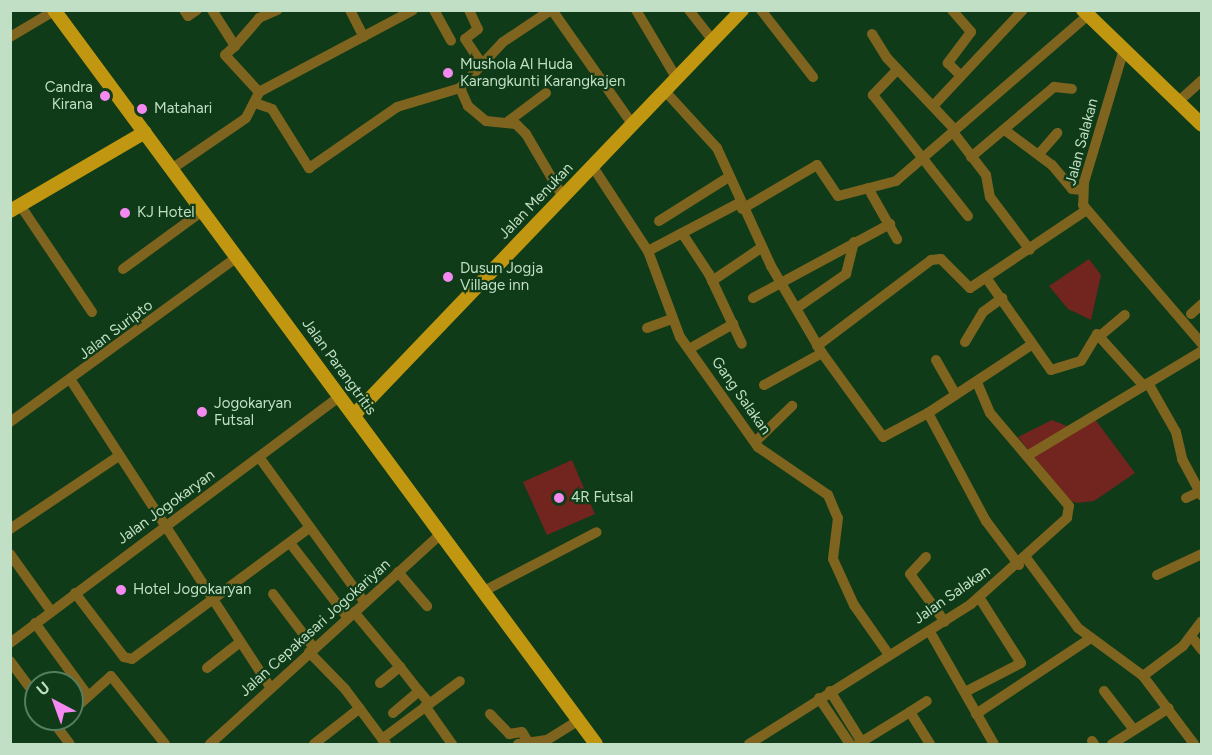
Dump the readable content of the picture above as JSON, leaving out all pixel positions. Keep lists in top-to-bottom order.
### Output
{
  "streets": {
    "main road": ["Jalan Menukan", "Jalan Parangtritis"],
    "street": [
      "Jalan Salakan",
      "Jalan Suripto",
      "Gang Salakan",
      "Jalan Jogokaryan",
      "Jalan Cepakasari Jogokariyan"
    ]
  },
  "crossings": [
    ["Jalan Salakan", "Gang Salakan"],
    ["Jalan Menukan", "Jalan Parangtritis"],
    ["Jalan Menukan", "Gang Salakan"],
    ["Jalan Suripto", "Jalan Parangtritis"],
    ["Jalan Parangtritis", "Jalan Jogokaryan"],
    ["Jalan Parangtritis", "Jalan Cepakasari Jogokariyan"]
  ],
  "places": [
    "Mushola Al Huda Karangkunti Karangkajen",
    "Candra Kirana",
    "Matahari",
    "KJ Hotel",
    "Dusun Jogja Village inn",
    "Jogokaryan Futsal",
    "4R Futsal",
    "Hotel Jogokaryan"
  ],
  "north": "top left"
}
